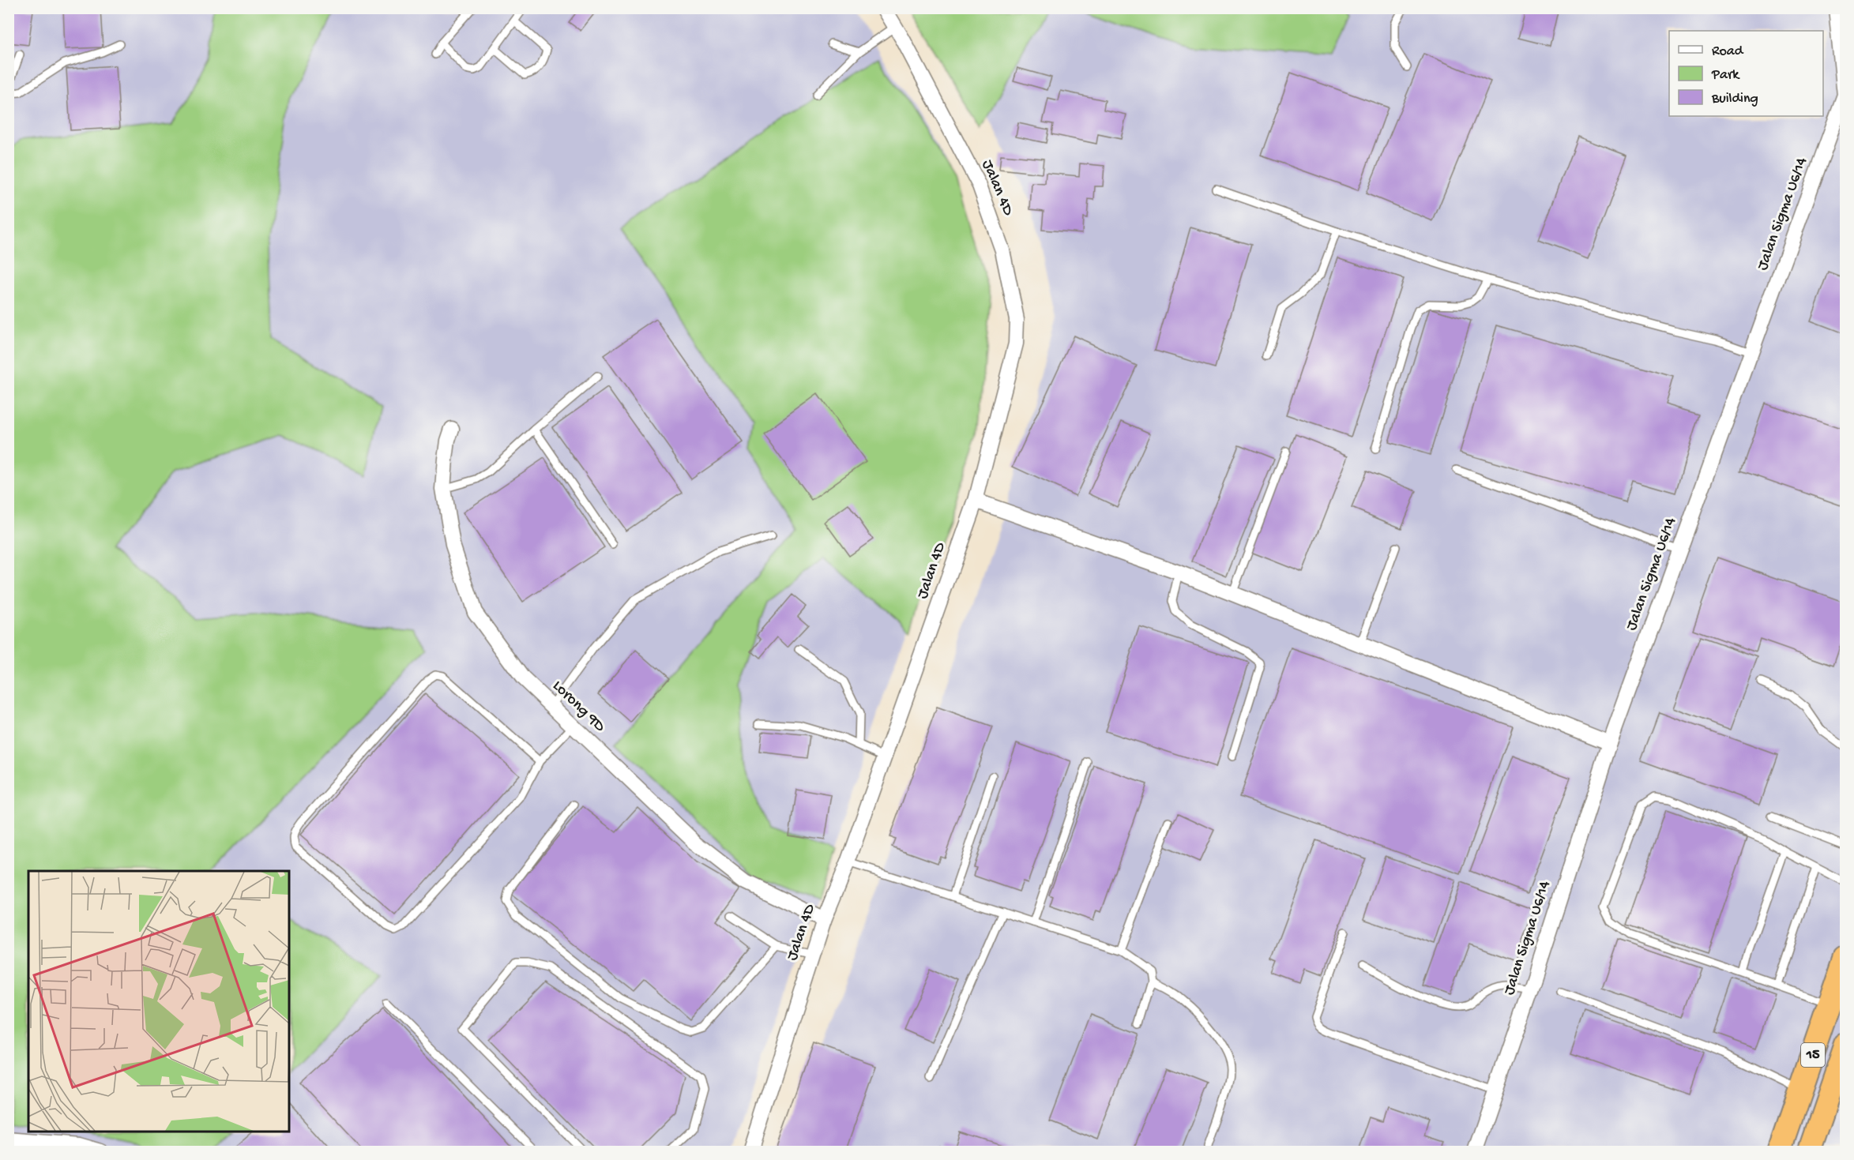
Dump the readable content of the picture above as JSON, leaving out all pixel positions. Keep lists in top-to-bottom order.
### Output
{
  "streets": {
    "highway": ["15"],
    "street": ["Jalan 4D", "Jalan Sigma U6/14", "Lorong 9D"]
  },
  "crossings": [
    ["Jalan 4D", "Lorong 9D"]
  ],
  "legend": ["Road", "Park", "Building"]
}
